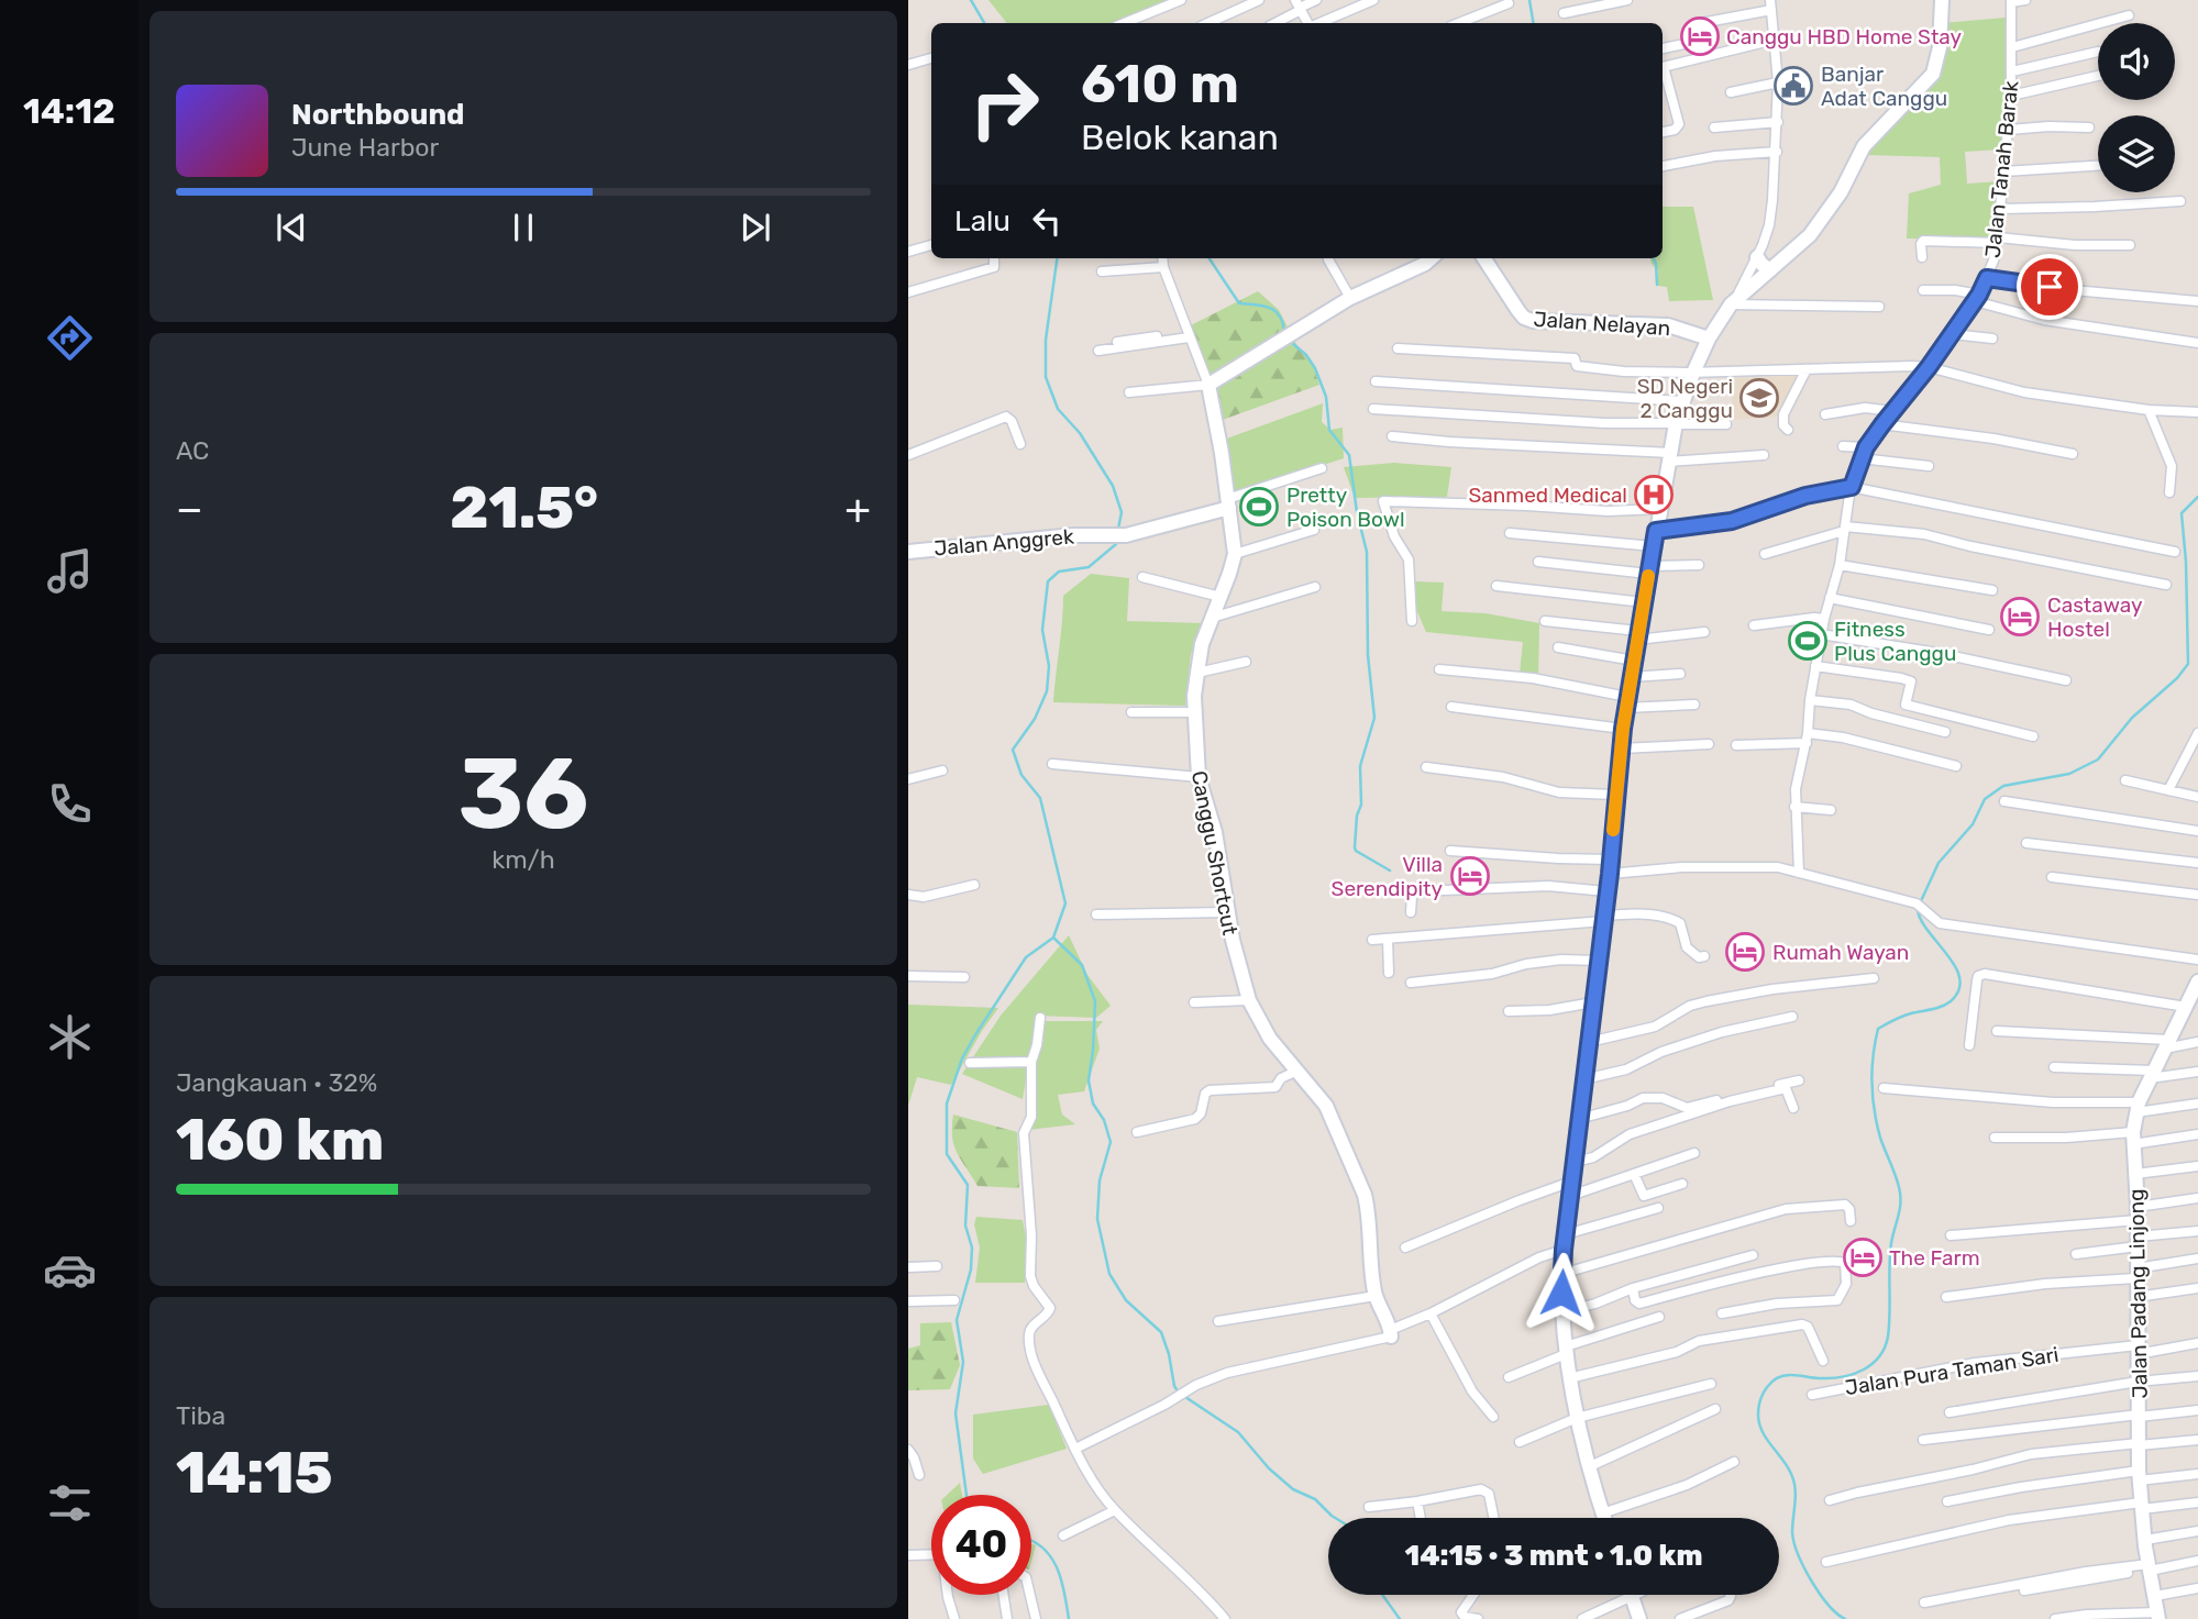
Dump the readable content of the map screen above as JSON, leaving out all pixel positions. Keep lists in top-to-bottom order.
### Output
{
  "streets": {
    "street": [
      "Jalan Tanah Barak",
      "Jalan Nelayan",
      "Jalan Anggrek",
      "Canggu Shortcut",
      "Jalan Padang Linjong",
      "Jalan Pura Taman Sari"
    ]
  },
  "crossings": [
    ["Jalan Anggrek", "Canggu Shortcut"],
    ["Jalan Padang Linjong", "Jalan Pura Taman Sari"]
  ],
  "places": {
    "hotel": [
      "Canggu HBD Home Stay",
      "Castaway Hostel",
      "Villa Serendipity",
      "Rumah Wayan",
      "The Farm"
    ],
    "public building": ["Banjar Adat Canggu"],
    "school or university": ["SD Negeri 2 Canggu"],
    "hospital": ["Sanmed Medical"],
    "sports": ["Pretty Poison Bowl", "Fitness Plus Canggu"]
  },
  "page": {
    "tabs": "14:12",
    "turn": ["610 m", "Belok kanan"],
    "song": ["Northbound", "June Harbor"],
    "then": "Lalu",
    "tile": [
      "AC",
      ["36", "km/h"],
      ["Jangkauan · 32%", "160 km"],
      ["Tiba", "14:15"]
    ],
    "heat": ["−", "21.5°", "+"],
    "limit": "40",
    "trip": "14:15 · 3 mnt · 1.0 km"
  }
}
